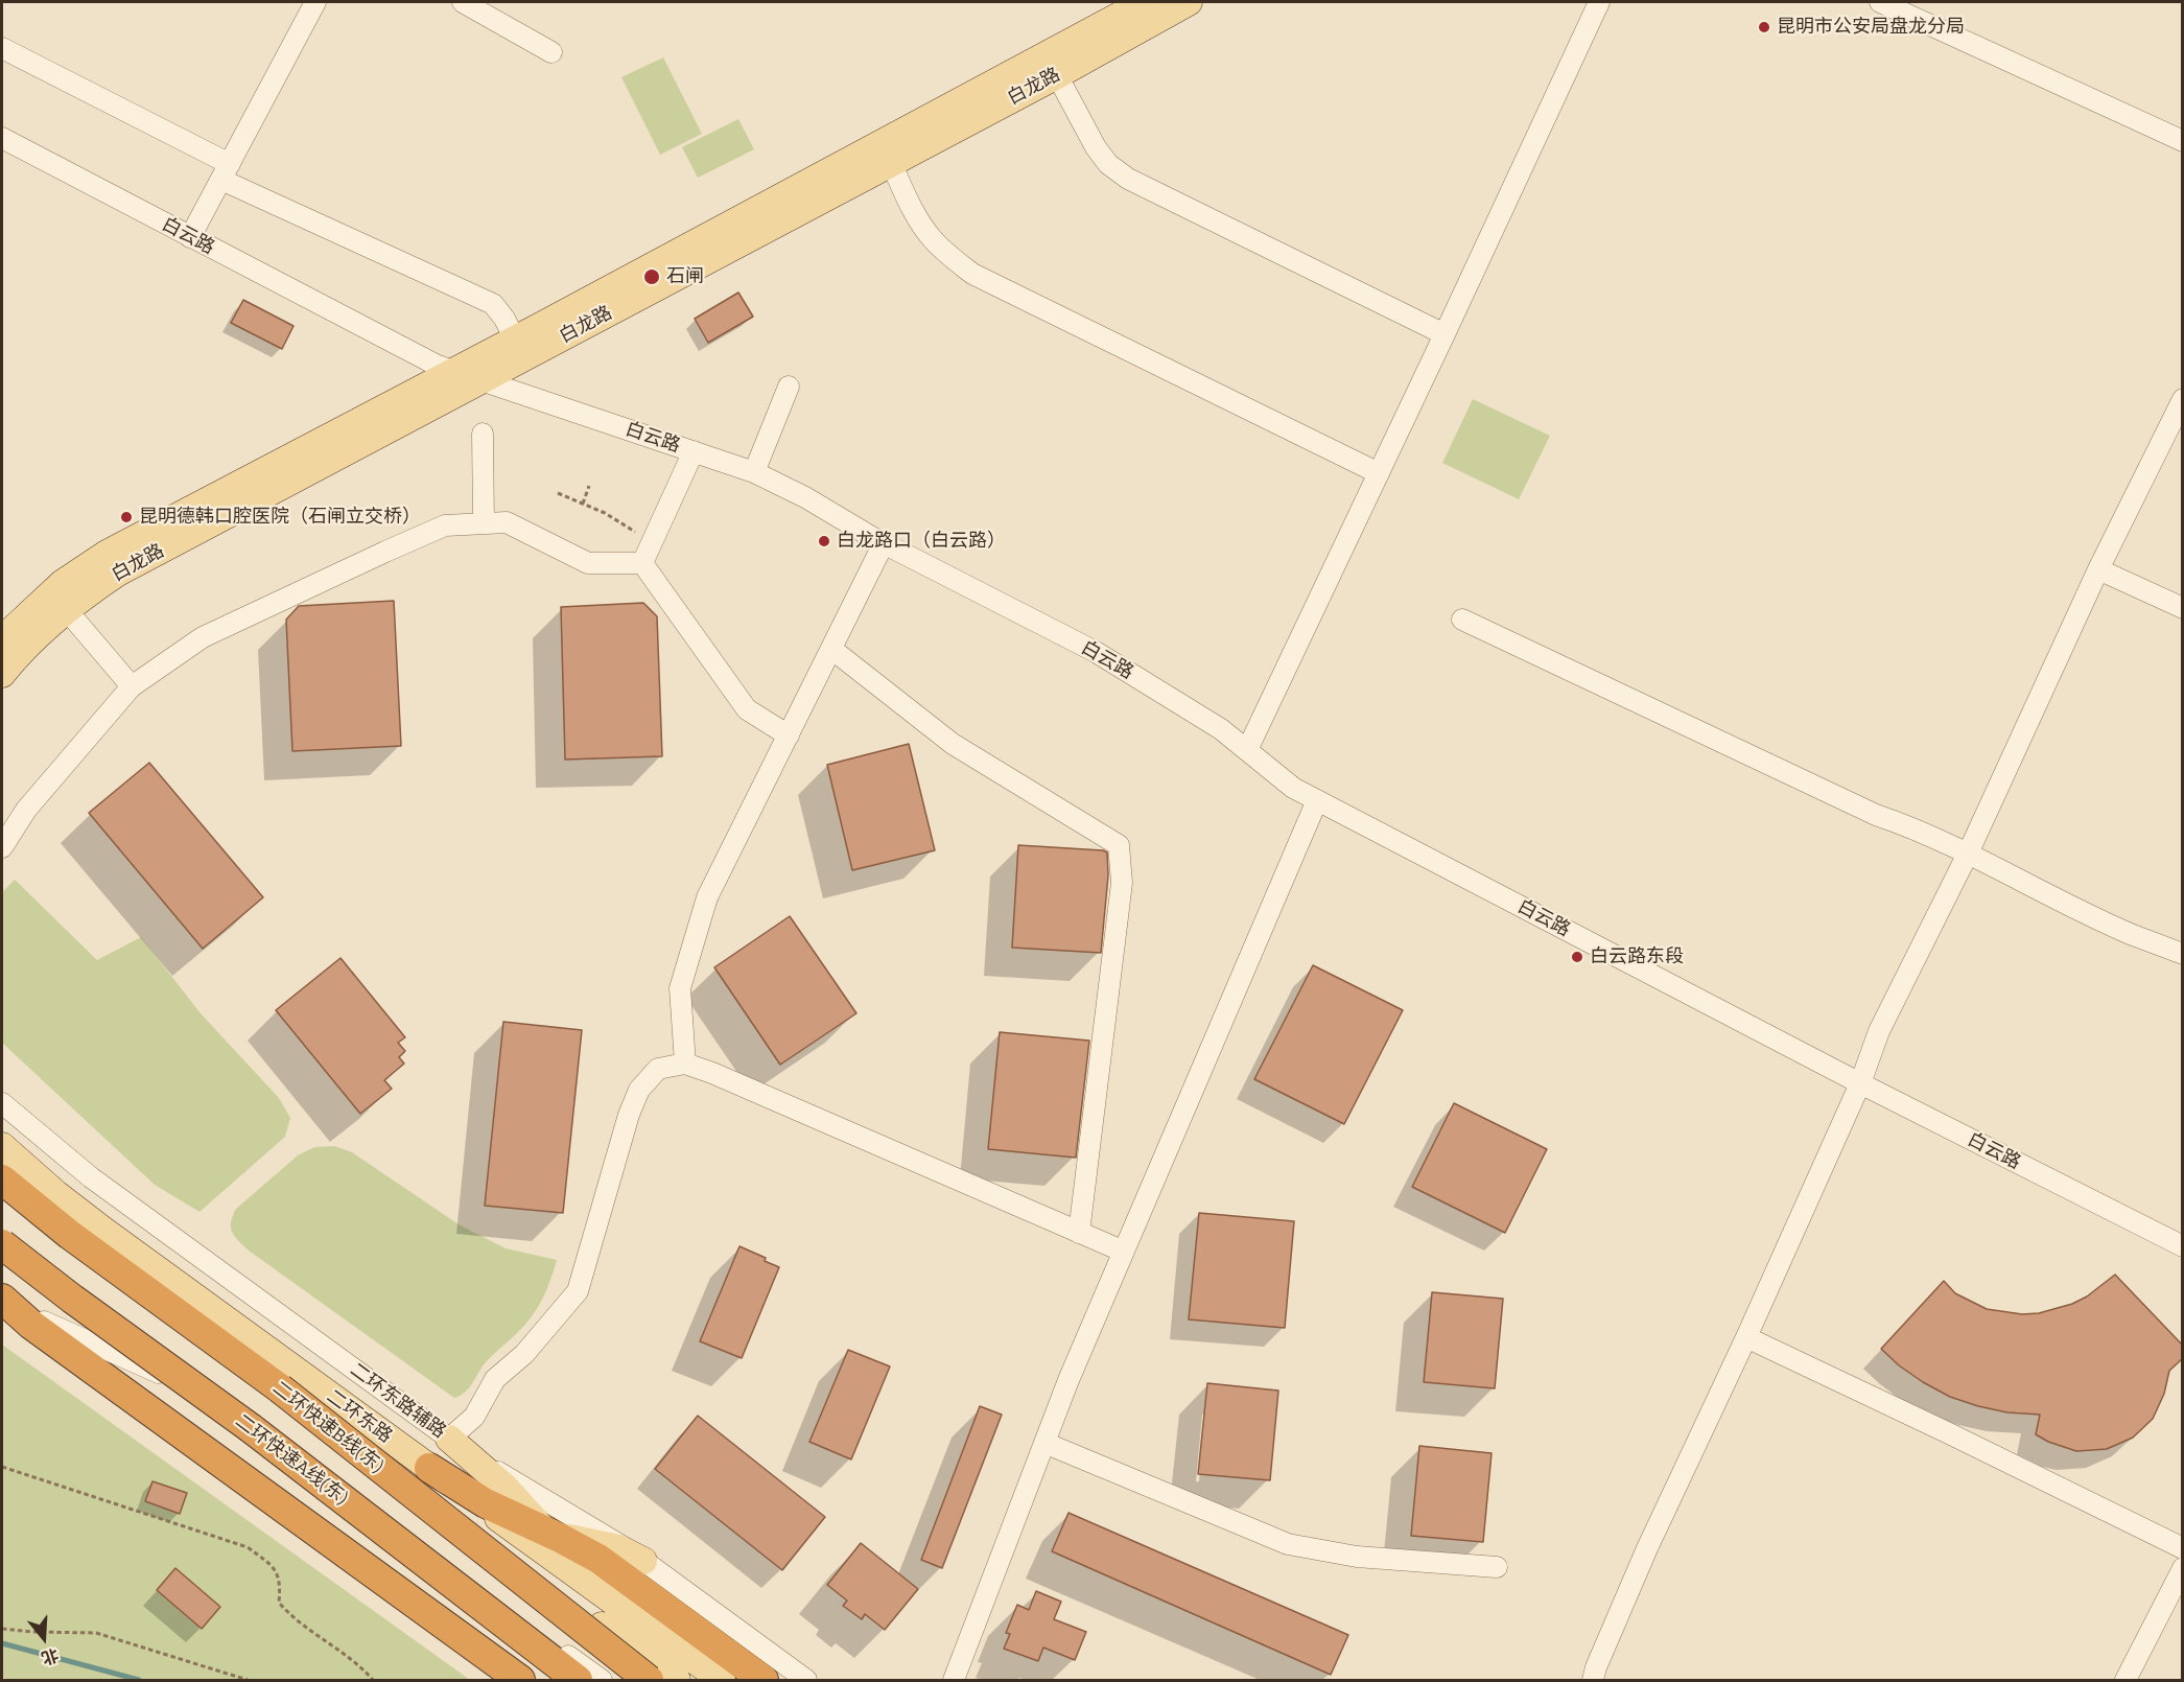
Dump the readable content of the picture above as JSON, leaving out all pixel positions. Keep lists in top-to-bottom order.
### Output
{
  "streets": {
    "highway": ["二环快速B线(东)", "二环快速A线(东)"],
    "main road": ["白龙路", "二环东路"],
    "street": ["白云路", "二环东路辅路"]
  },
  "crossings": [
    ["白龙路", "白云路"],
    ["二环东路", "二环快速B线(东)"]
  ],
  "places": [
    "昆明市公安局盘龙分局",
    "石闸",
    "昆明德韩口腔医院（石闸立交桥）",
    "白龙路口（白云路）",
    "白云路东段"
  ],
  "north": "bottom"
}
